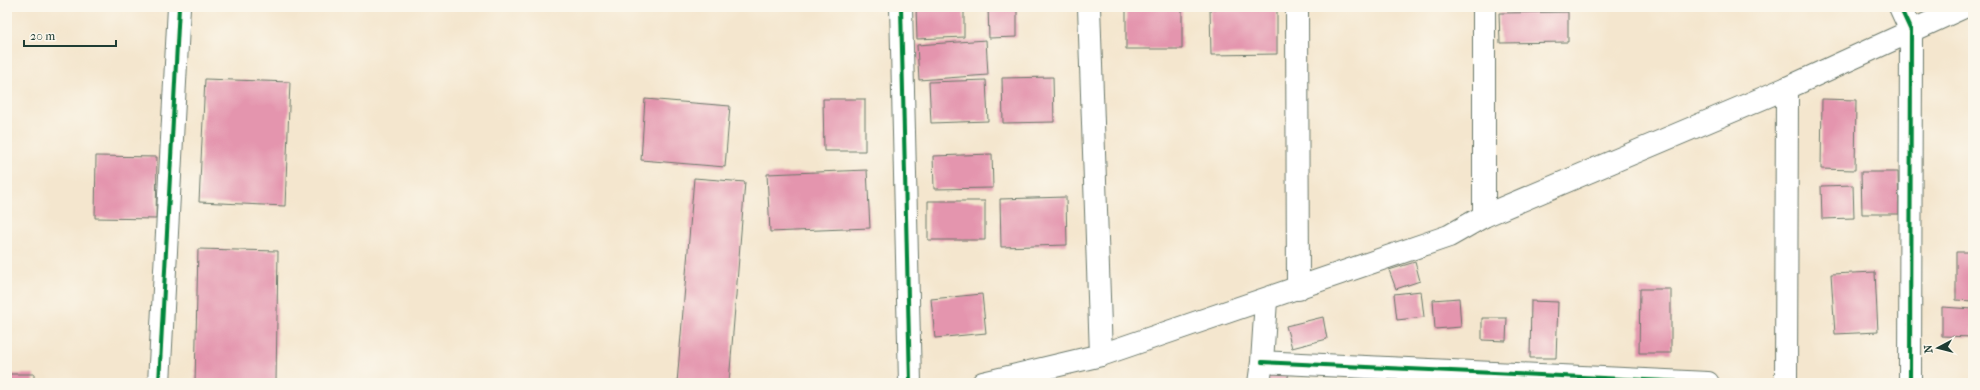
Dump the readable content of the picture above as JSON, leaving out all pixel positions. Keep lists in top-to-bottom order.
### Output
{
  "scale_bar": "20 m",
  "north": "left"
}
